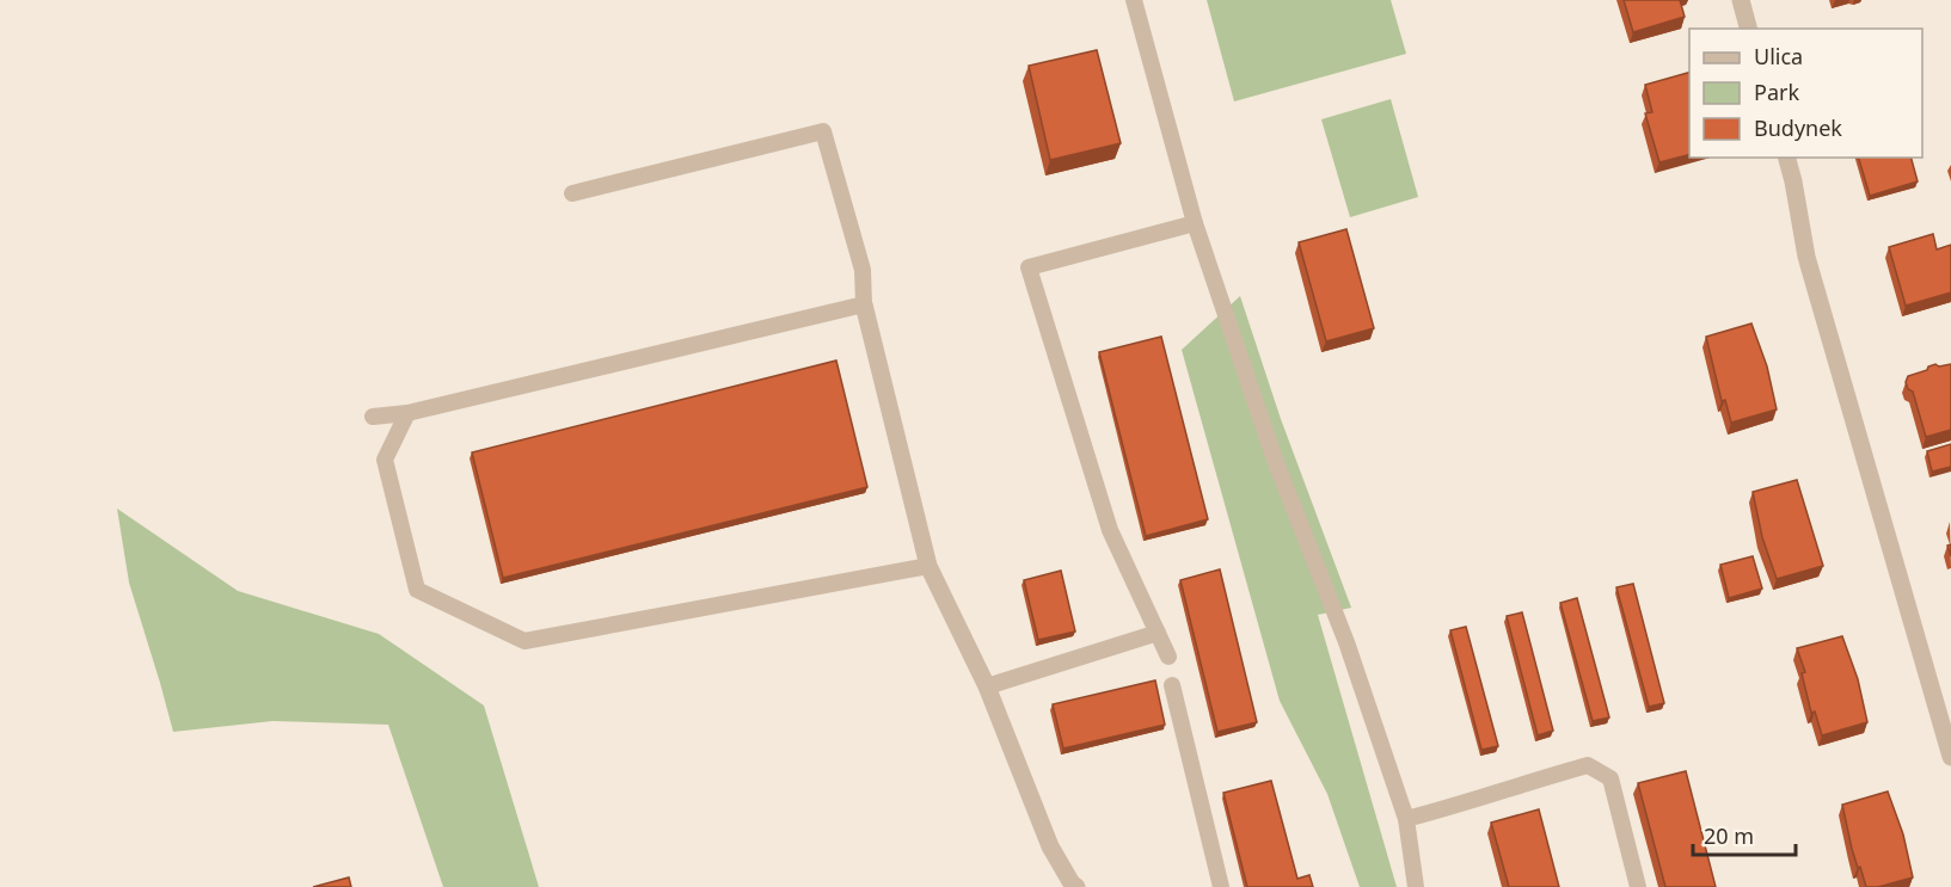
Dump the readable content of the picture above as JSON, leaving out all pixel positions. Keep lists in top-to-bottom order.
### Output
{
  "legend": ["Ulica", "Park", "Budynek"],
  "scale_bar": "20 m"
}
